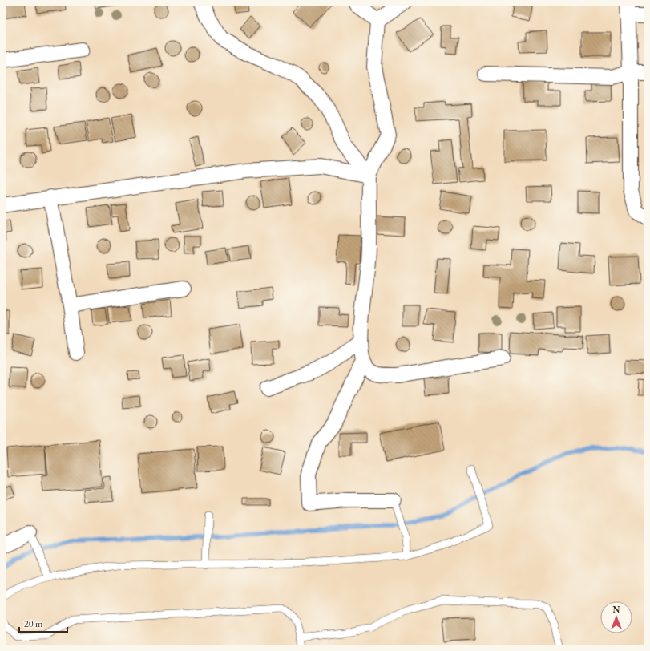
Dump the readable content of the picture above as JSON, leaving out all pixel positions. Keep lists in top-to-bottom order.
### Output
{
  "scale_bar": "20 m",
  "north": "top"
}
